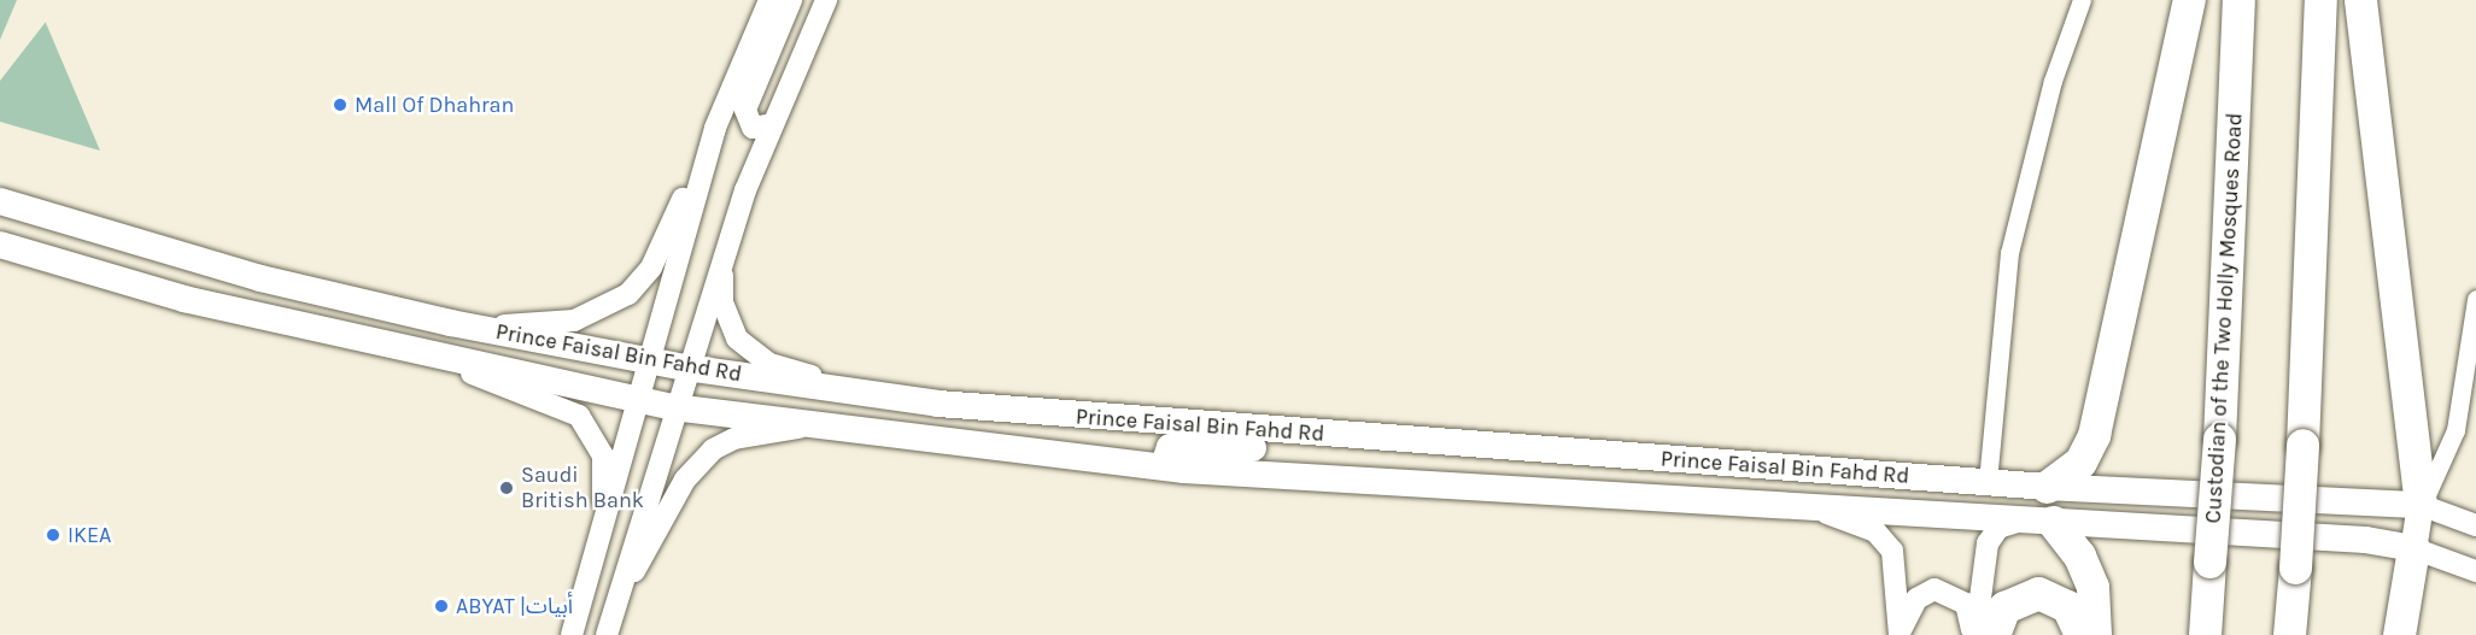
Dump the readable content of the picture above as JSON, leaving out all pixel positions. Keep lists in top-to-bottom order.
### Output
{
  "streets": {
    "highway": ["Custodian of the Two Holly Mosques Road"],
    "main road": ["Prince Faisal Bin Fahd Rd"]
  },
  "places": [
    "Mall Of Dhahran",
    "Saudi British Bank",
    "IKEA",
    "ABYAT |أبيات"
  ]
}
